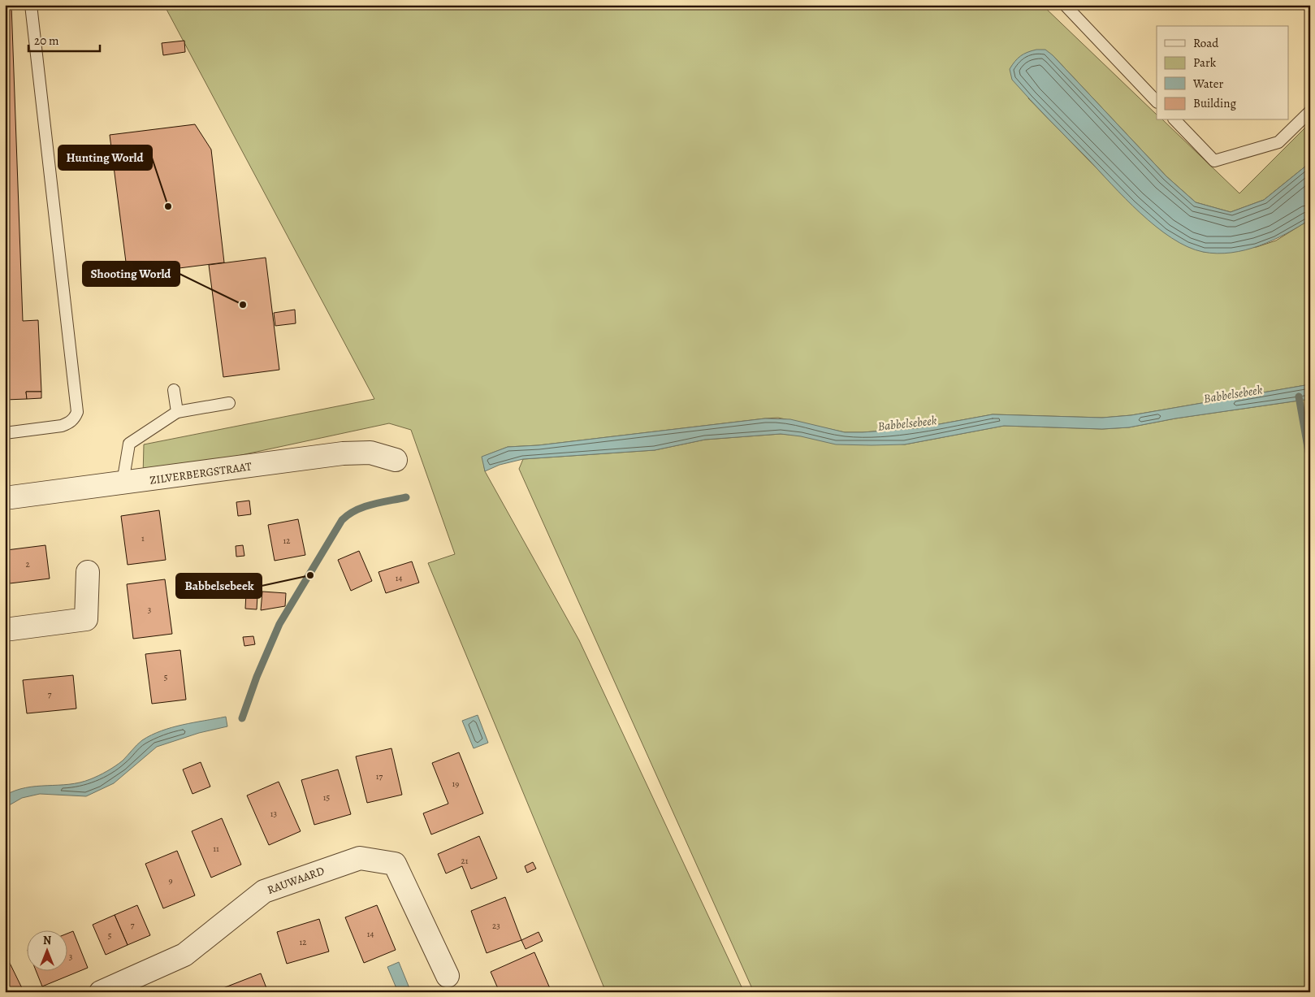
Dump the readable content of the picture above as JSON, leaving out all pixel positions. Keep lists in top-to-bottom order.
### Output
{
  "streets": {
    "street": ["ZILVERBERGSTRAAT", "RAUWAARD"]
  },
  "water": ["Babbelsebeek"],
  "places": ["Hunting World", "Shooting World", "Babbelsebeek"],
  "house_numbers": [
    "1",
    "12",
    "2",
    "14",
    "3",
    "5",
    "7",
    "17",
    "19",
    "15",
    "13",
    "11",
    "21",
    "9",
    "7",
    "23",
    "14",
    "5",
    "12",
    "3"
  ],
  "legend": [
    "Road",
    "Park",
    "Water",
    "Building"
  ],
  "scale_bar": "20 m",
  "north": "top"
}
